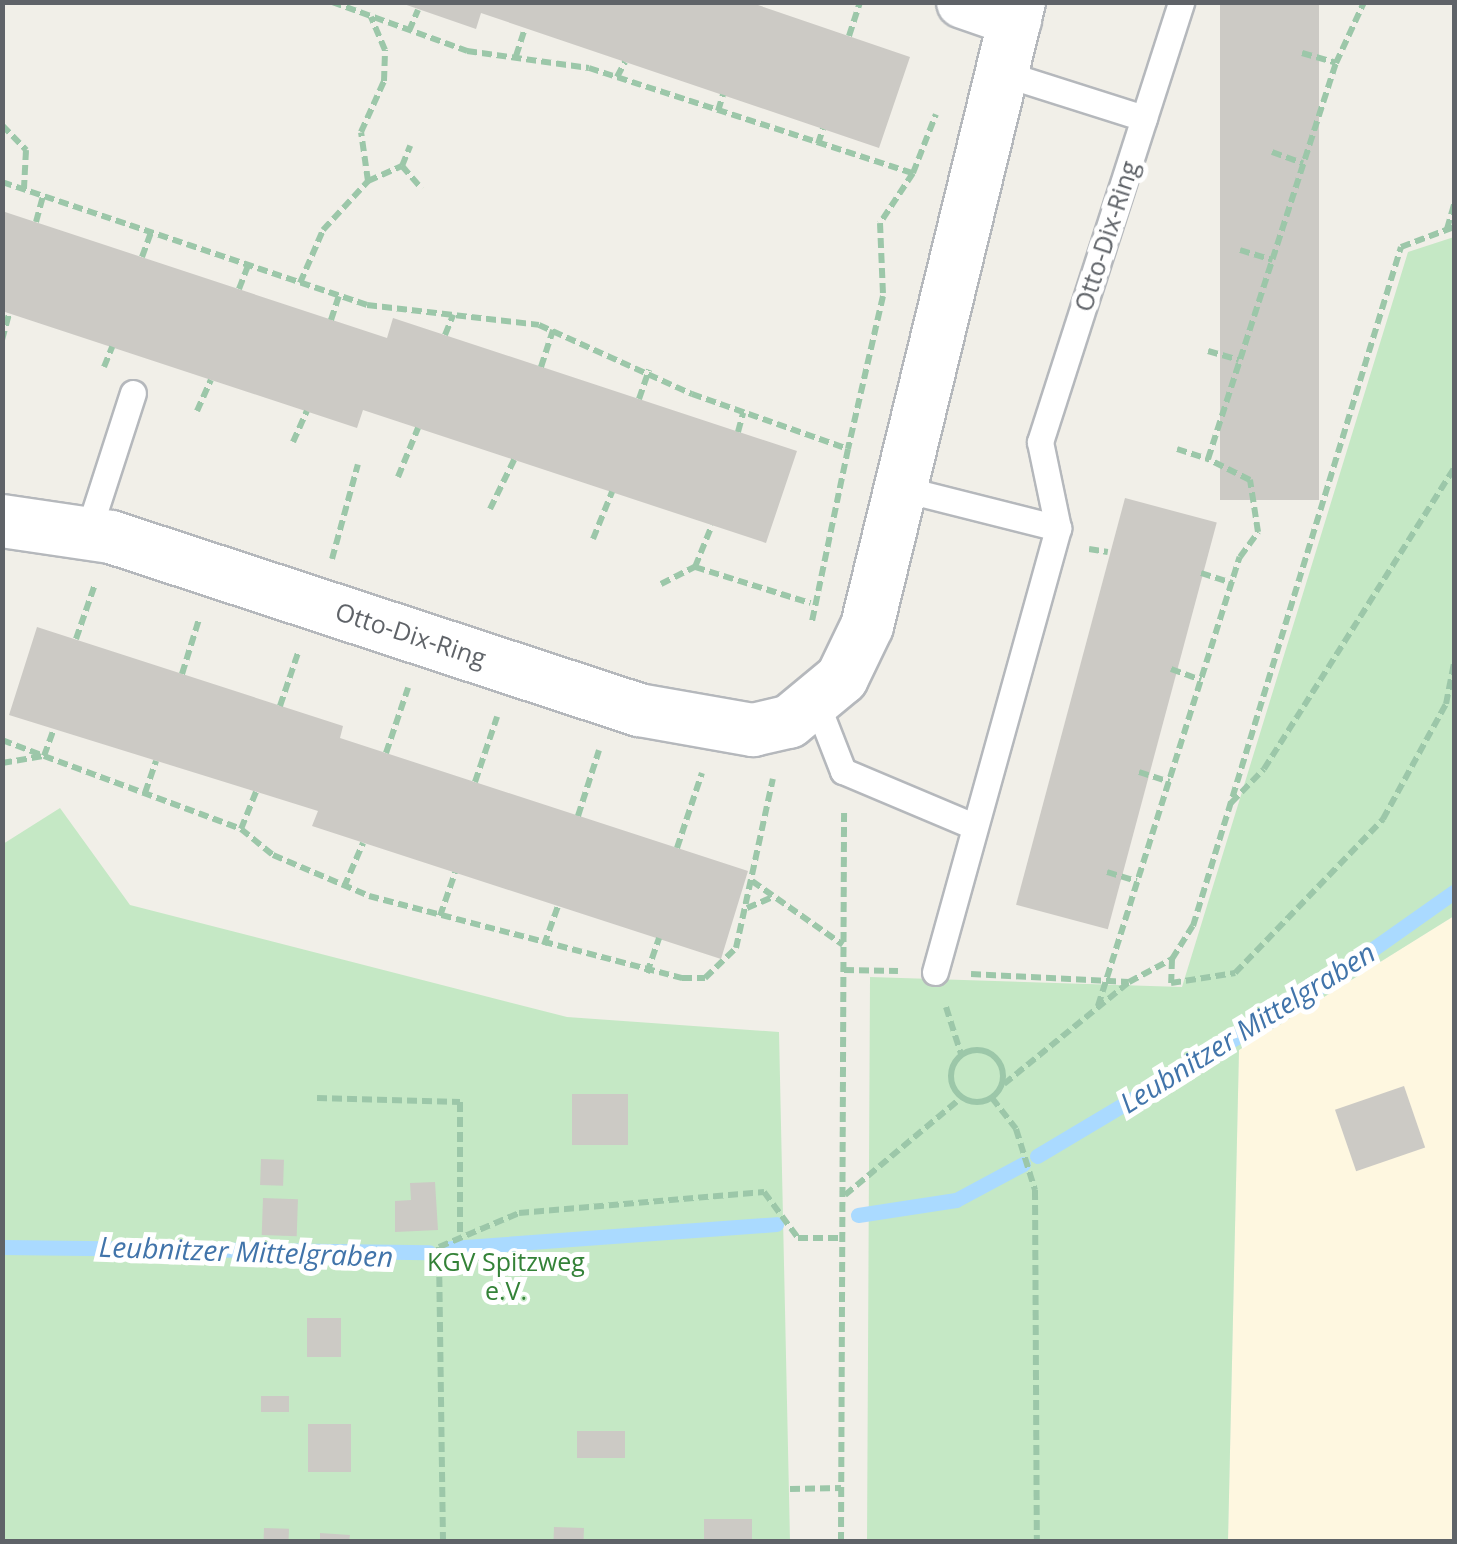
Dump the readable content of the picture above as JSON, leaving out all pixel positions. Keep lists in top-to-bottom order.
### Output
{
  "streets": {
    "street": ["Otto-Dix-Ring"]
  },
  "water": ["Leubnitzer Mittelgraben"],
  "parks": ["KGV Spitzweg e.V."]
}
